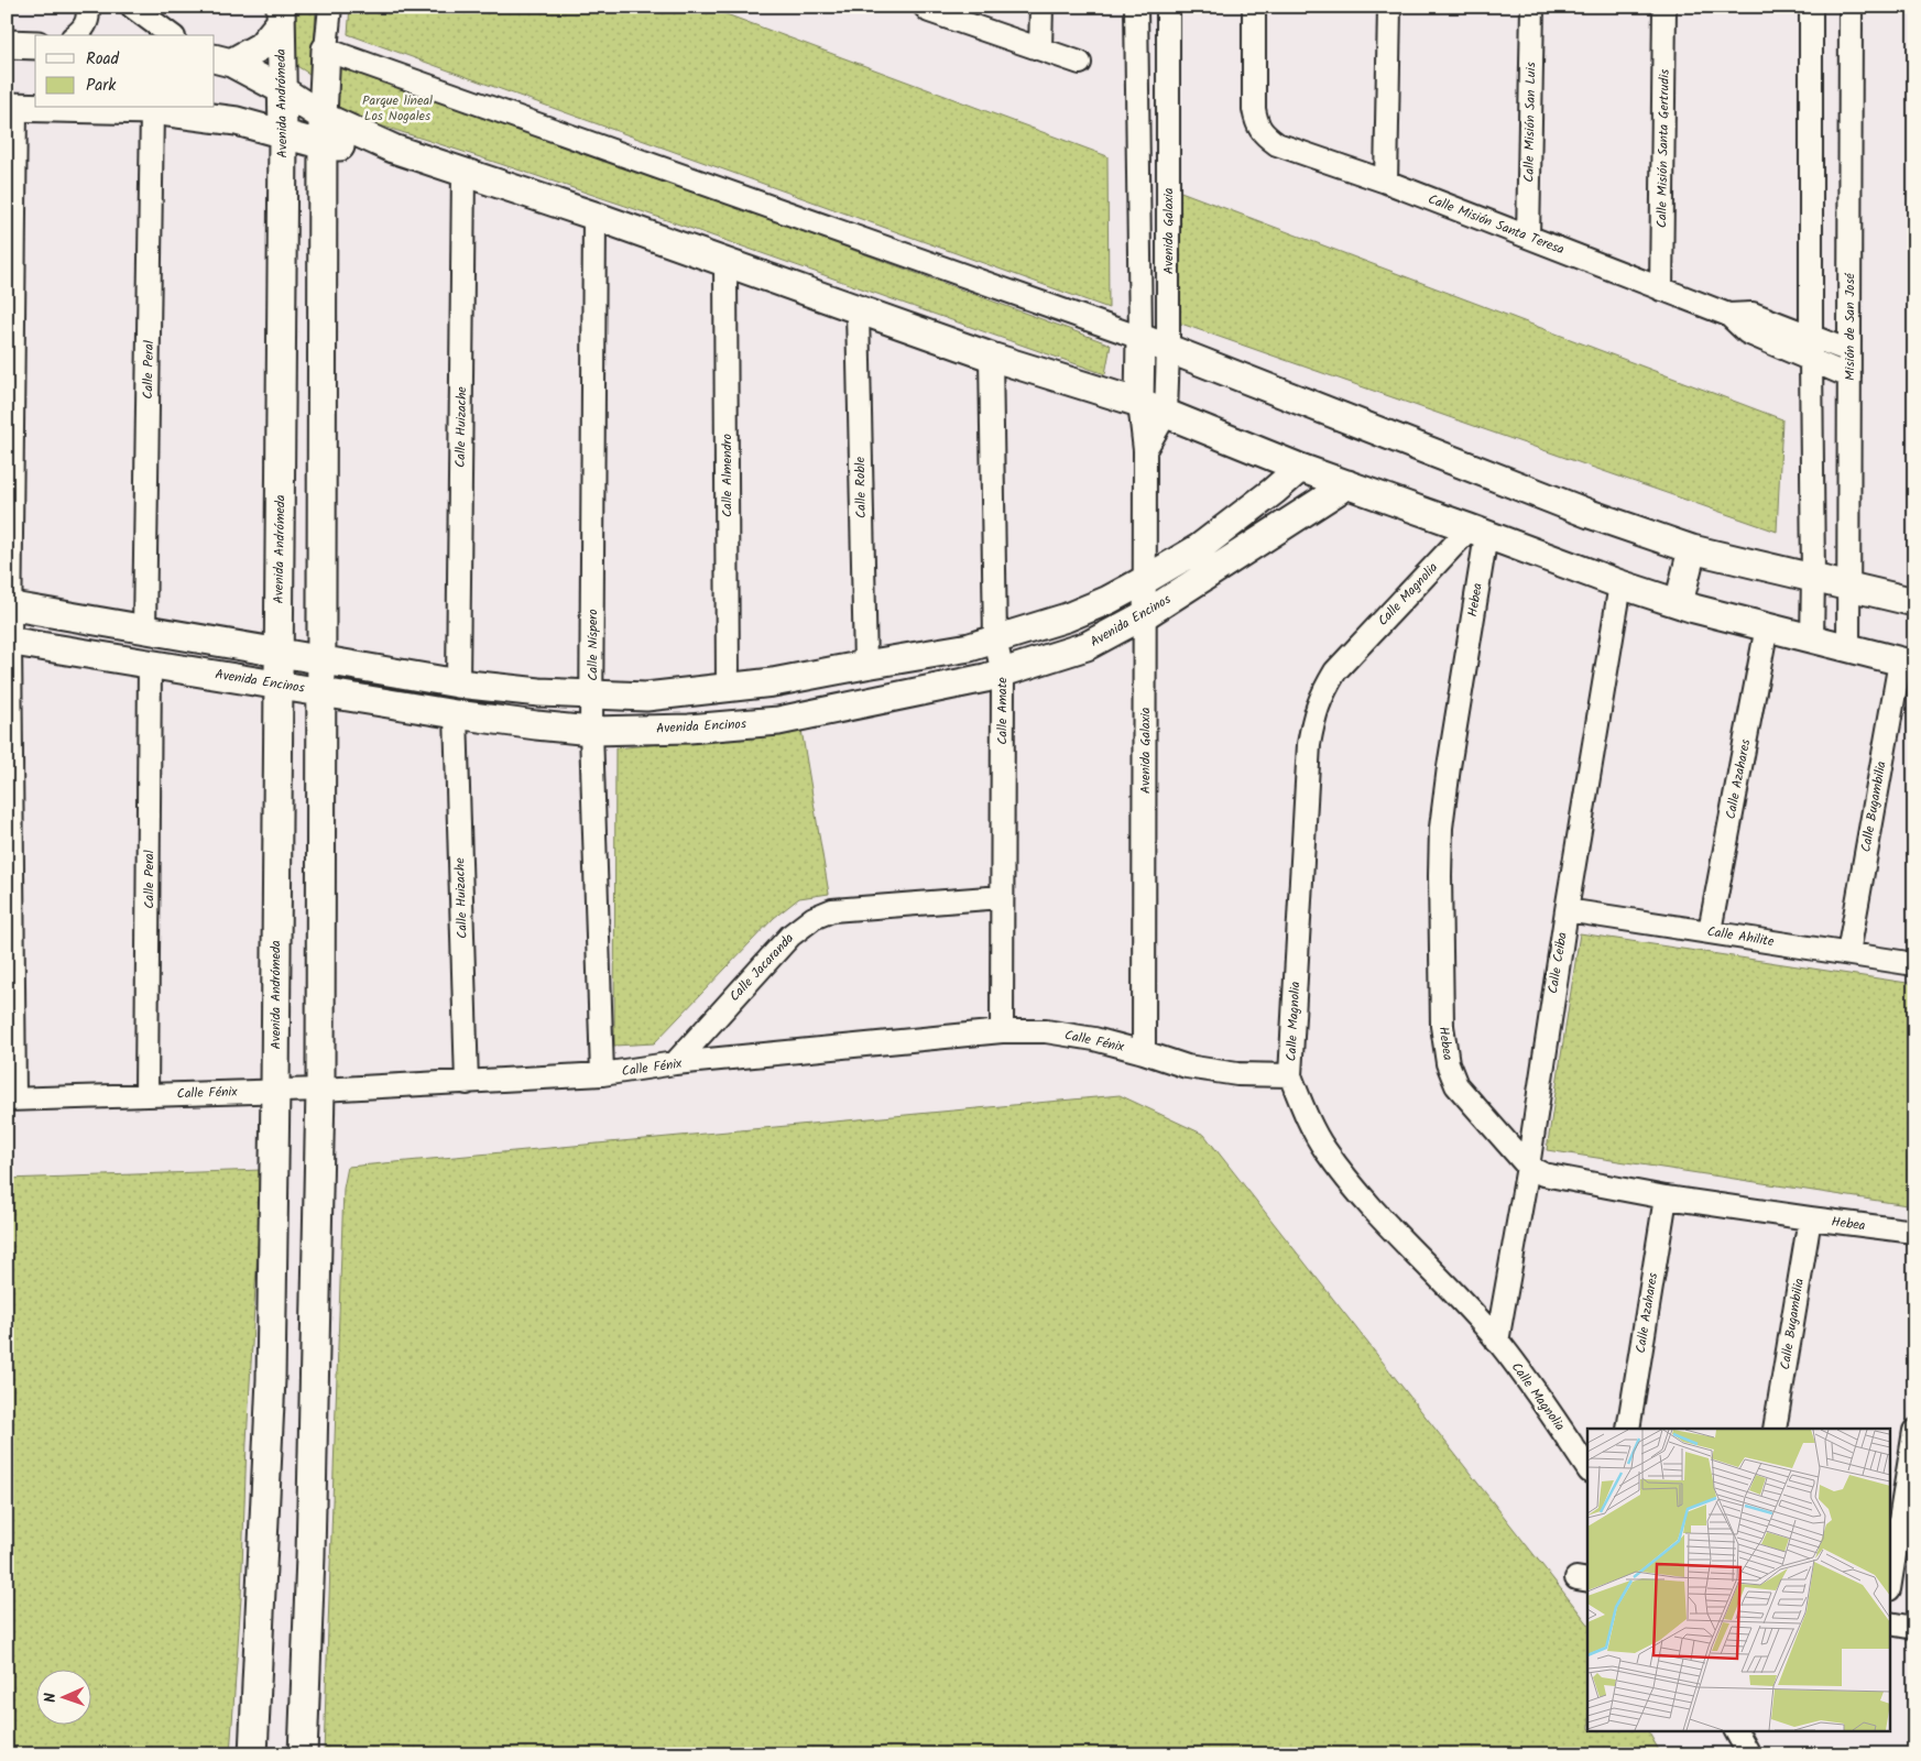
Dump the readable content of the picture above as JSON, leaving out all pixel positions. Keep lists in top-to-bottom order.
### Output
{
  "streets": {
    "street": [
      "Avenida Andrómeda",
      "Calle Misión San Luis",
      "Calle Misión Santa Gertrudis",
      "Calle Misión Santa Teresa",
      "Avenida Galaxia",
      "Misión de San José",
      "Calle Peral",
      "Calle Huizache",
      "Calle Almendro",
      "Calle Roble",
      "Calle Magnolia",
      "Hebea",
      "Avenida Encinos",
      "Calle Níspero",
      "Calle Amate",
      "Calle Azahares",
      "Calle Bugambilia",
      "Calle Ahilite",
      "Calle Ceiba",
      "Calle Jacaranda",
      "Calle Fénix"
    ]
  },
  "crossings": [
    ["Avenida Andrómeda", "Avenida Encinos"],
    ["Avenida Andrómeda", "Calle Fénix"],
    ["Calle Misión San Luis", "Calle Misión Santa Teresa"],
    ["Calle Misión Santa Gertrudis", "Calle Misión Santa Teresa"],
    ["Calle Misión Santa Teresa", "Misión de San José"],
    ["Avenida Galaxia", "Avenida Encinos"],
    ["Avenida Galaxia", "Calle Fénix"],
    ["Calle Peral", "Avenida Encinos"],
    ["Calle Peral", "Calle Fénix"],
    ["Calle Huizache", "Avenida Encinos"],
    ["Calle Huizache", "Calle Fénix"],
    ["Calle Almendro", "Avenida Encinos"],
    ["Calle Roble", "Avenida Encinos"],
    ["Calle Magnolia", "Hebea"],
    ["Calle Magnolia", "Calle Ceiba"],
    ["Calle Magnolia", "Calle Fénix"],
    ["Hebea", "Calle Azahares"],
    ["Hebea", "Calle Bugambilia"],
    ["Hebea", "Calle Ceiba"],
    ["Avenida Encinos", "Calle Níspero"],
    ["Avenida Encinos", "Calle Amate"],
    ["Calle Níspero", "Calle Fénix"],
    ["Calle Amate", "Calle Jacaranda"],
    ["Calle Amate", "Calle Fénix"],
    ["Calle Azahares", "Calle Ahilite"],
    ["Calle Bugambilia", "Calle Ahilite"],
    ["Calle Ahilite", "Calle Ceiba"],
    ["Calle Jacaranda", "Calle Fénix"]
  ],
  "parks": ["Parque lineal Los Nogales"],
  "legend": ["Road", "Park"],
  "north": "left"
}
